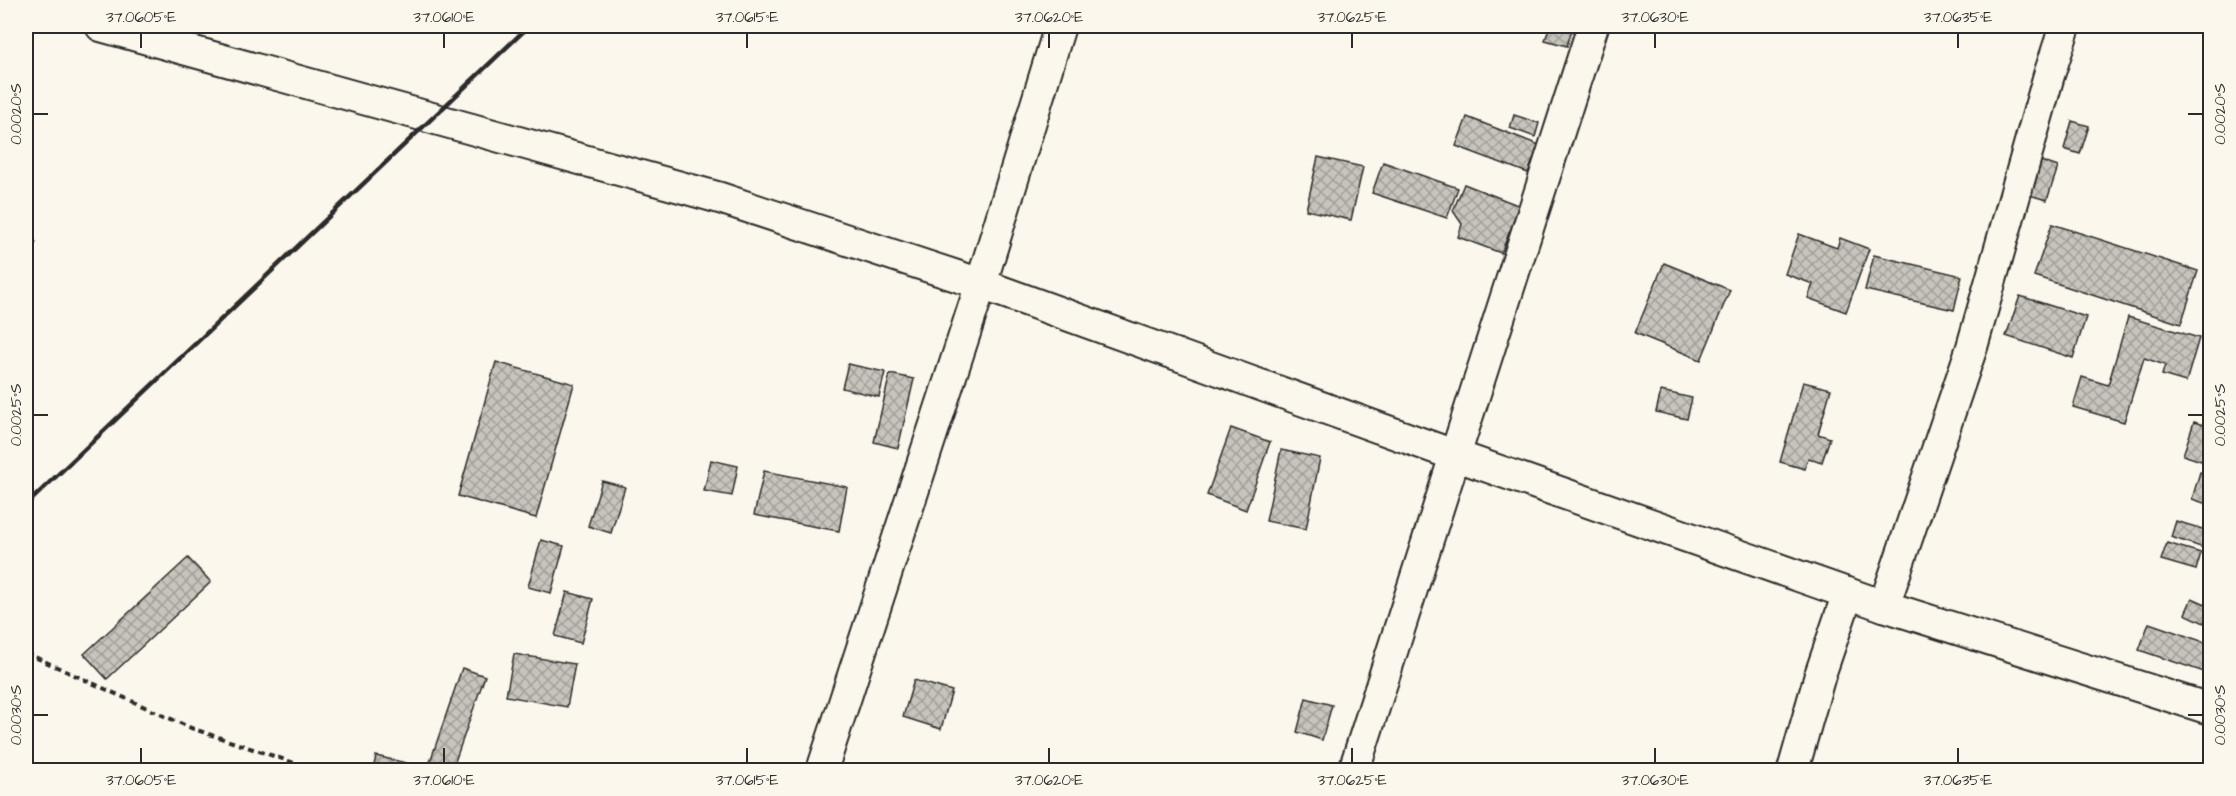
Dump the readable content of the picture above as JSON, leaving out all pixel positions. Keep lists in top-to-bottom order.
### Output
{
  "coordinates": [
    "37.0605°E",
    "37.0610°E",
    "37.0615°E",
    "37.0620°E",
    "37.0625°E",
    "37.0630°E",
    "37.0635°E",
    "0.0020°S",
    "0.0025°S",
    "0.0030°S"
  ]
}
